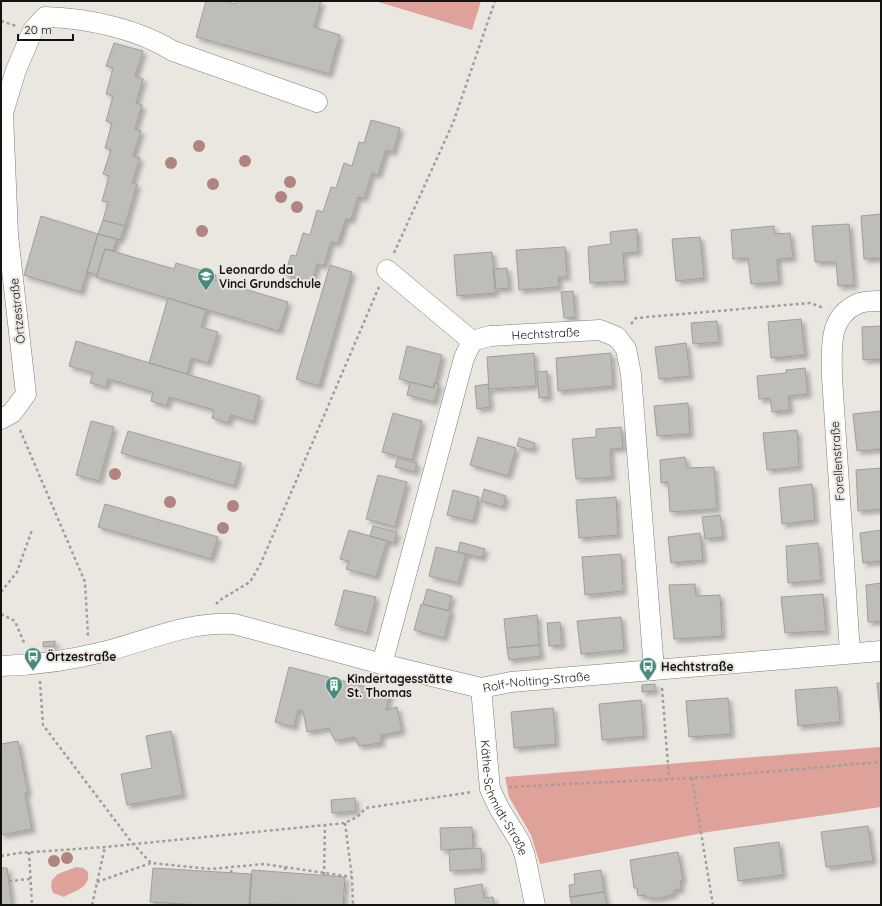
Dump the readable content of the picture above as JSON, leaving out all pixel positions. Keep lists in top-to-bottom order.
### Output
{
  "streets": {
    "street": [
      "Örtzestraße",
      "Hechtstraße",
      "Forellenstraße",
      "Rolf-Nolting-Straße",
      "Käthe-Schmidt-Straße"
    ]
  },
  "crossings": [
    ["Forellenstraße", "Rolf-Nolting-Straße"],
    ["Rolf-Nolting-Straße", "Käthe-Schmidt-Straße"]
  ],
  "places": {
    "school or university": ["Leonardo da Vinci Grundschule"],
    "bus stop": ["Örtzestraße", "Hechtstraße"],
    "building": ["Kindertagesstätte St. Thomas"]
  },
  "scale_bar": "20 m"
}
